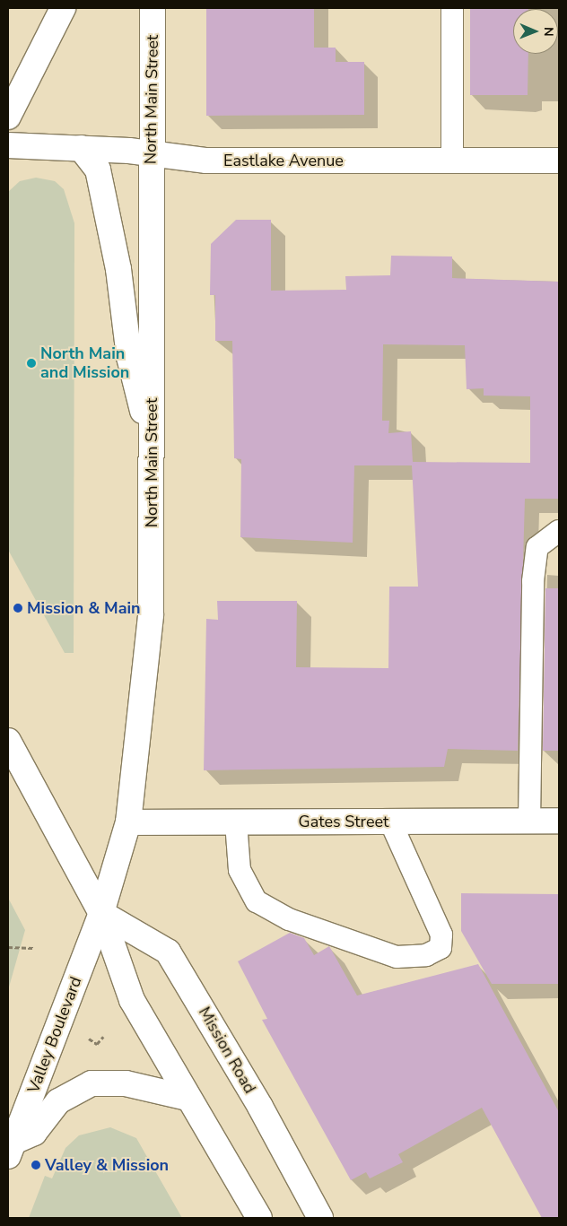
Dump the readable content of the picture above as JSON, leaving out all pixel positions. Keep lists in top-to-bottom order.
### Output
{
  "streets": {
    "main road": [
      "North Main Street",
      "Eastlake Avenue",
      "Gates Street",
      "Valley Boulevard",
      "Mission Road"
    ]
  },
  "crossings": [
    ["North Main Street", "Eastlake Avenue"],
    ["North Main Street", "Gates Street"],
    ["North Main Street", "Valley Boulevard"],
    ["North Main Street", "Mission Road"],
    ["Valley Boulevard", "Mission Road"]
  ],
  "places": ["North Main and Mission", "Mission & Main", "Valley & Mission"],
  "north": "right"
}
